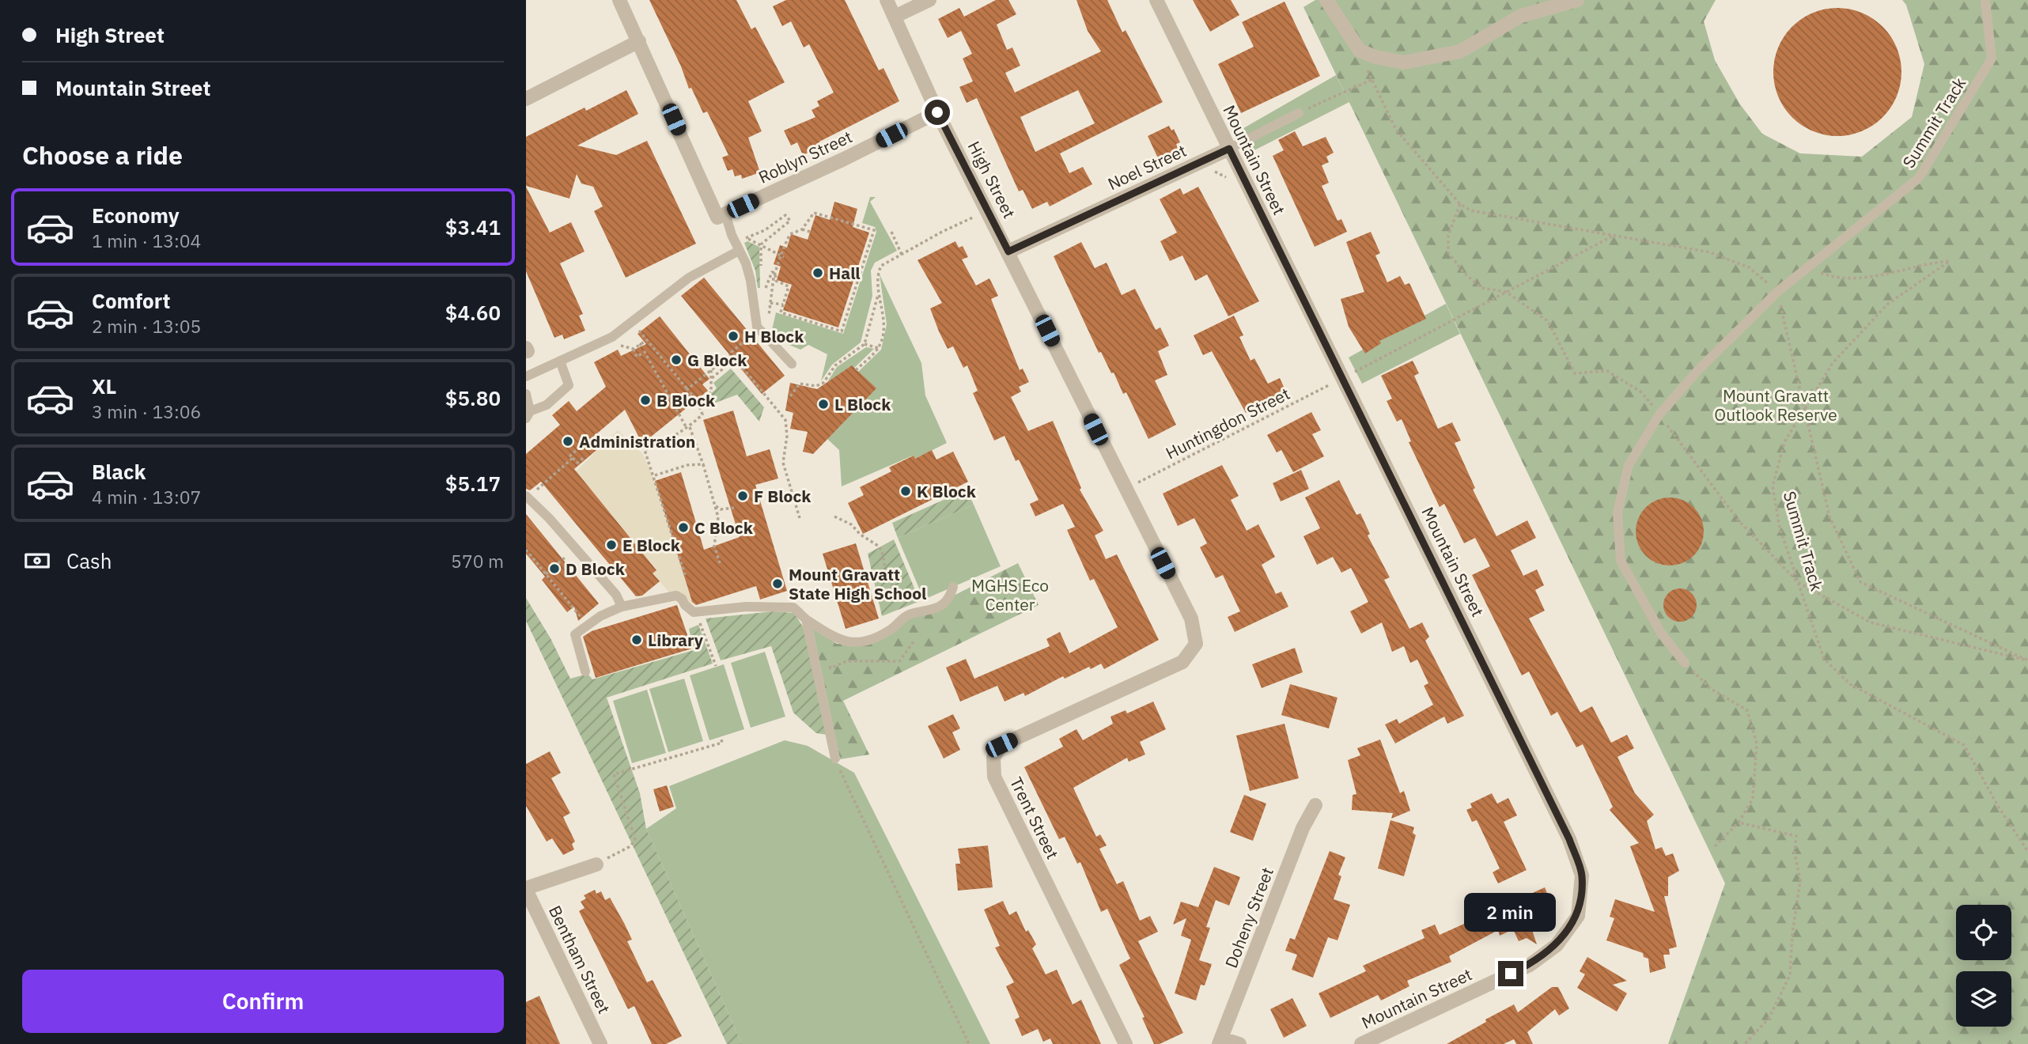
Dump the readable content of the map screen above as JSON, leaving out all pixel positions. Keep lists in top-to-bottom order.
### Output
{
  "streets": {
    "street": [
      "Roblyn Street",
      "Mountain Street",
      "Noel Street",
      "High Street",
      "Trent Street",
      "Doheny Street",
      "Bentham Street"
    ],
    "lane": ["Summit Track"],
    "path": ["Huntingdon Street"]
  },
  "crossings": [
    ["Roblyn Street", "High Street"],
    ["Mountain Street", "Noel Street"],
    ["Mountain Street", "Huntingdon Street"],
    ["Noel Street", "High Street"],
    ["High Street", "Huntingdon Street"],
    ["High Street", "Trent Street"]
  ],
  "parks": ["Mount Gravatt Outlook Reserve", "MGHS Eco Center"],
  "places": [
    "Hall",
    "H Block",
    "G Block",
    "B Block",
    "L Block",
    "Administration",
    "K Block",
    "F Block",
    "C Block",
    "E Block",
    "D Block",
    "Mount Gravatt State High School",
    "Library"
  ],
  "page": {
    "banner": ["High Street", "Mountain Street"],
    "heading": "Choose a ride",
    "list": [
      {
        "name": "Economy",
        "note": "1 min · 13:04",
        "value": "$3.41"
      },
      {
        "name": "Comfort",
        "note": "2 min · 13:05",
        "value": "$4.60"
      },
      {
        "name": "XL",
        "note": "3 min · 13:06",
        "value": "$5.80"
      },
      {
        "name": "Black",
        "note": "4 min · 13:07",
        "value": "$5.17"
      }
    ],
    "pay": ["Cash", "570 m"],
    "bubble": "2 min",
    "buttons": "Confirm"
  }
}
